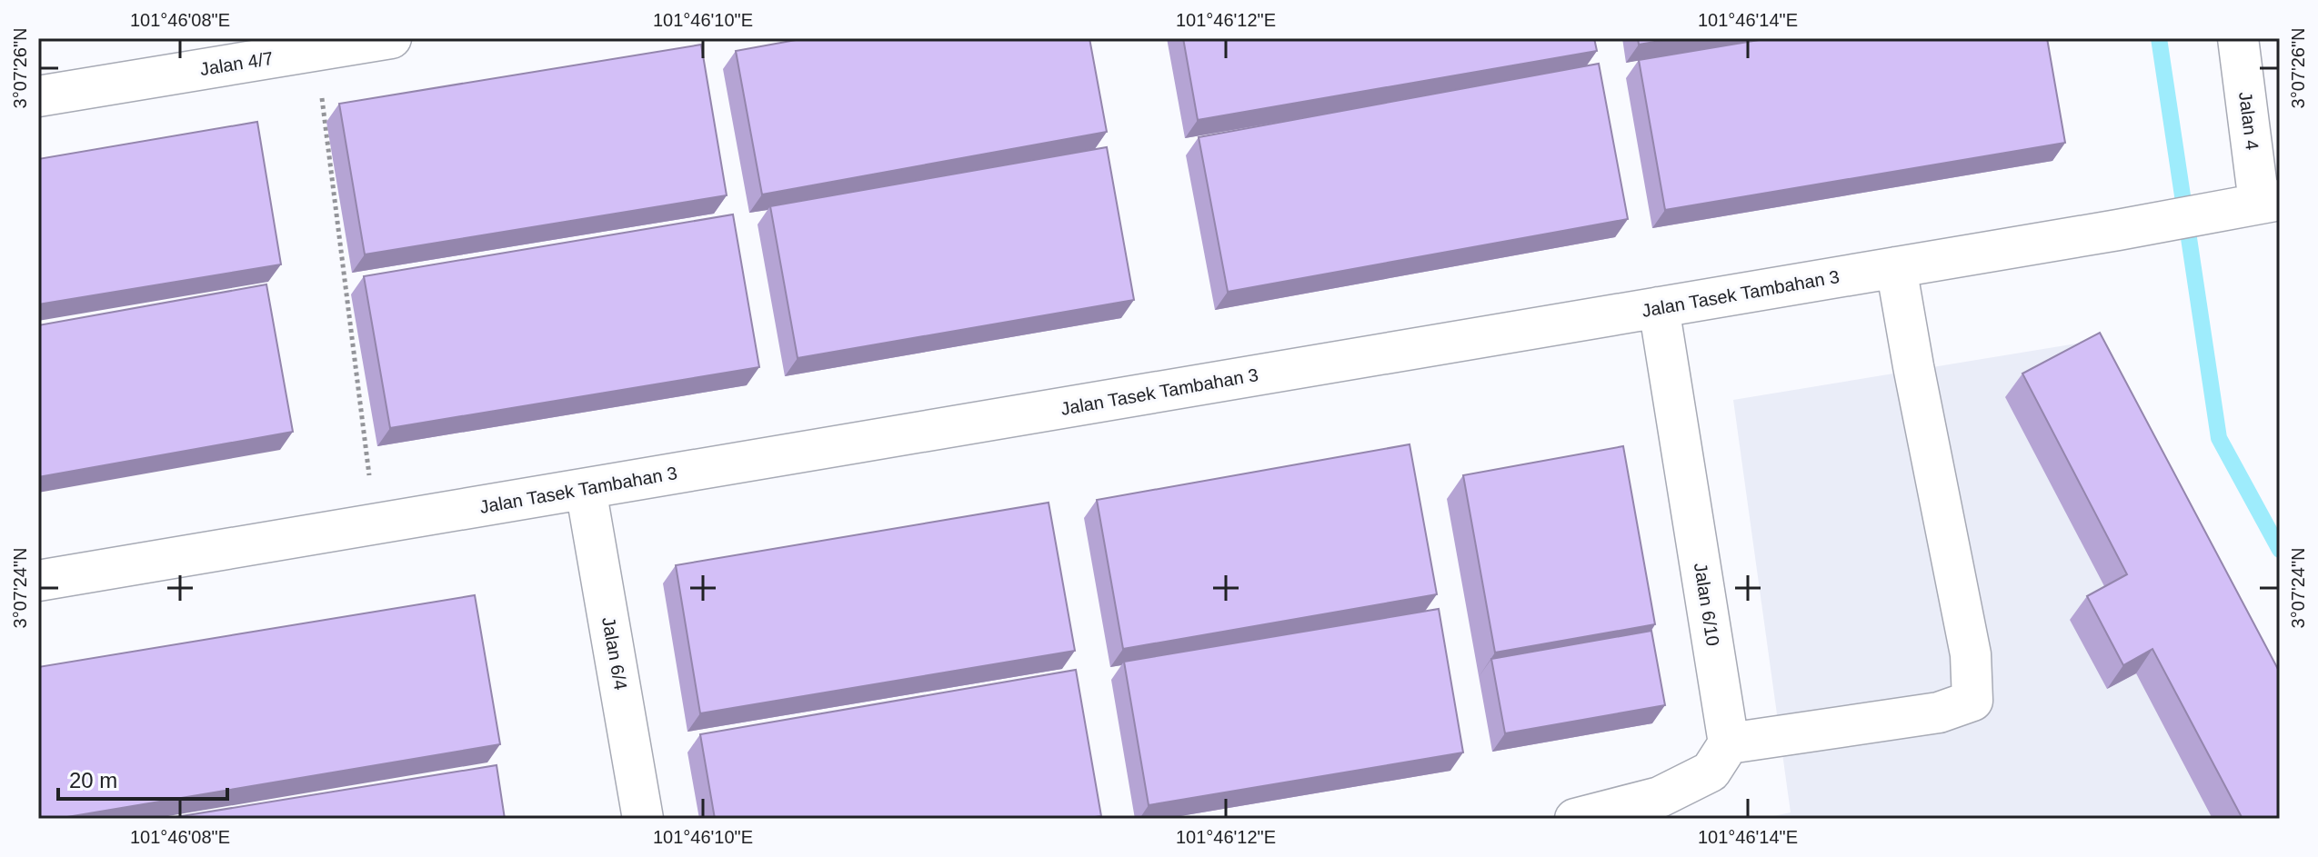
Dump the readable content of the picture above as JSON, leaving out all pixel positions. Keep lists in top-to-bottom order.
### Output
{
  "streets": {
    "street": [
      "Jalan 4/7",
      "Jalan 4",
      "Jalan Tasek Tambahan 3",
      "Jalan 6/10",
      "Jalan 6/4"
    ]
  },
  "crossings": [
    ["Jalan 4", "Jalan Tasek Tambahan 3"],
    ["Jalan Tasek Tambahan 3", "Jalan 6/10"],
    ["Jalan Tasek Tambahan 3", "Jalan 6/4"]
  ],
  "scale_bar": "20 m",
  "coordinates": [
    "101°46'08\"E",
    "101°46'10\"E",
    "101°46'12\"E",
    "101°46'14\"E",
    "3°07'26\"N",
    "3°07'24\"N"
  ]
}
